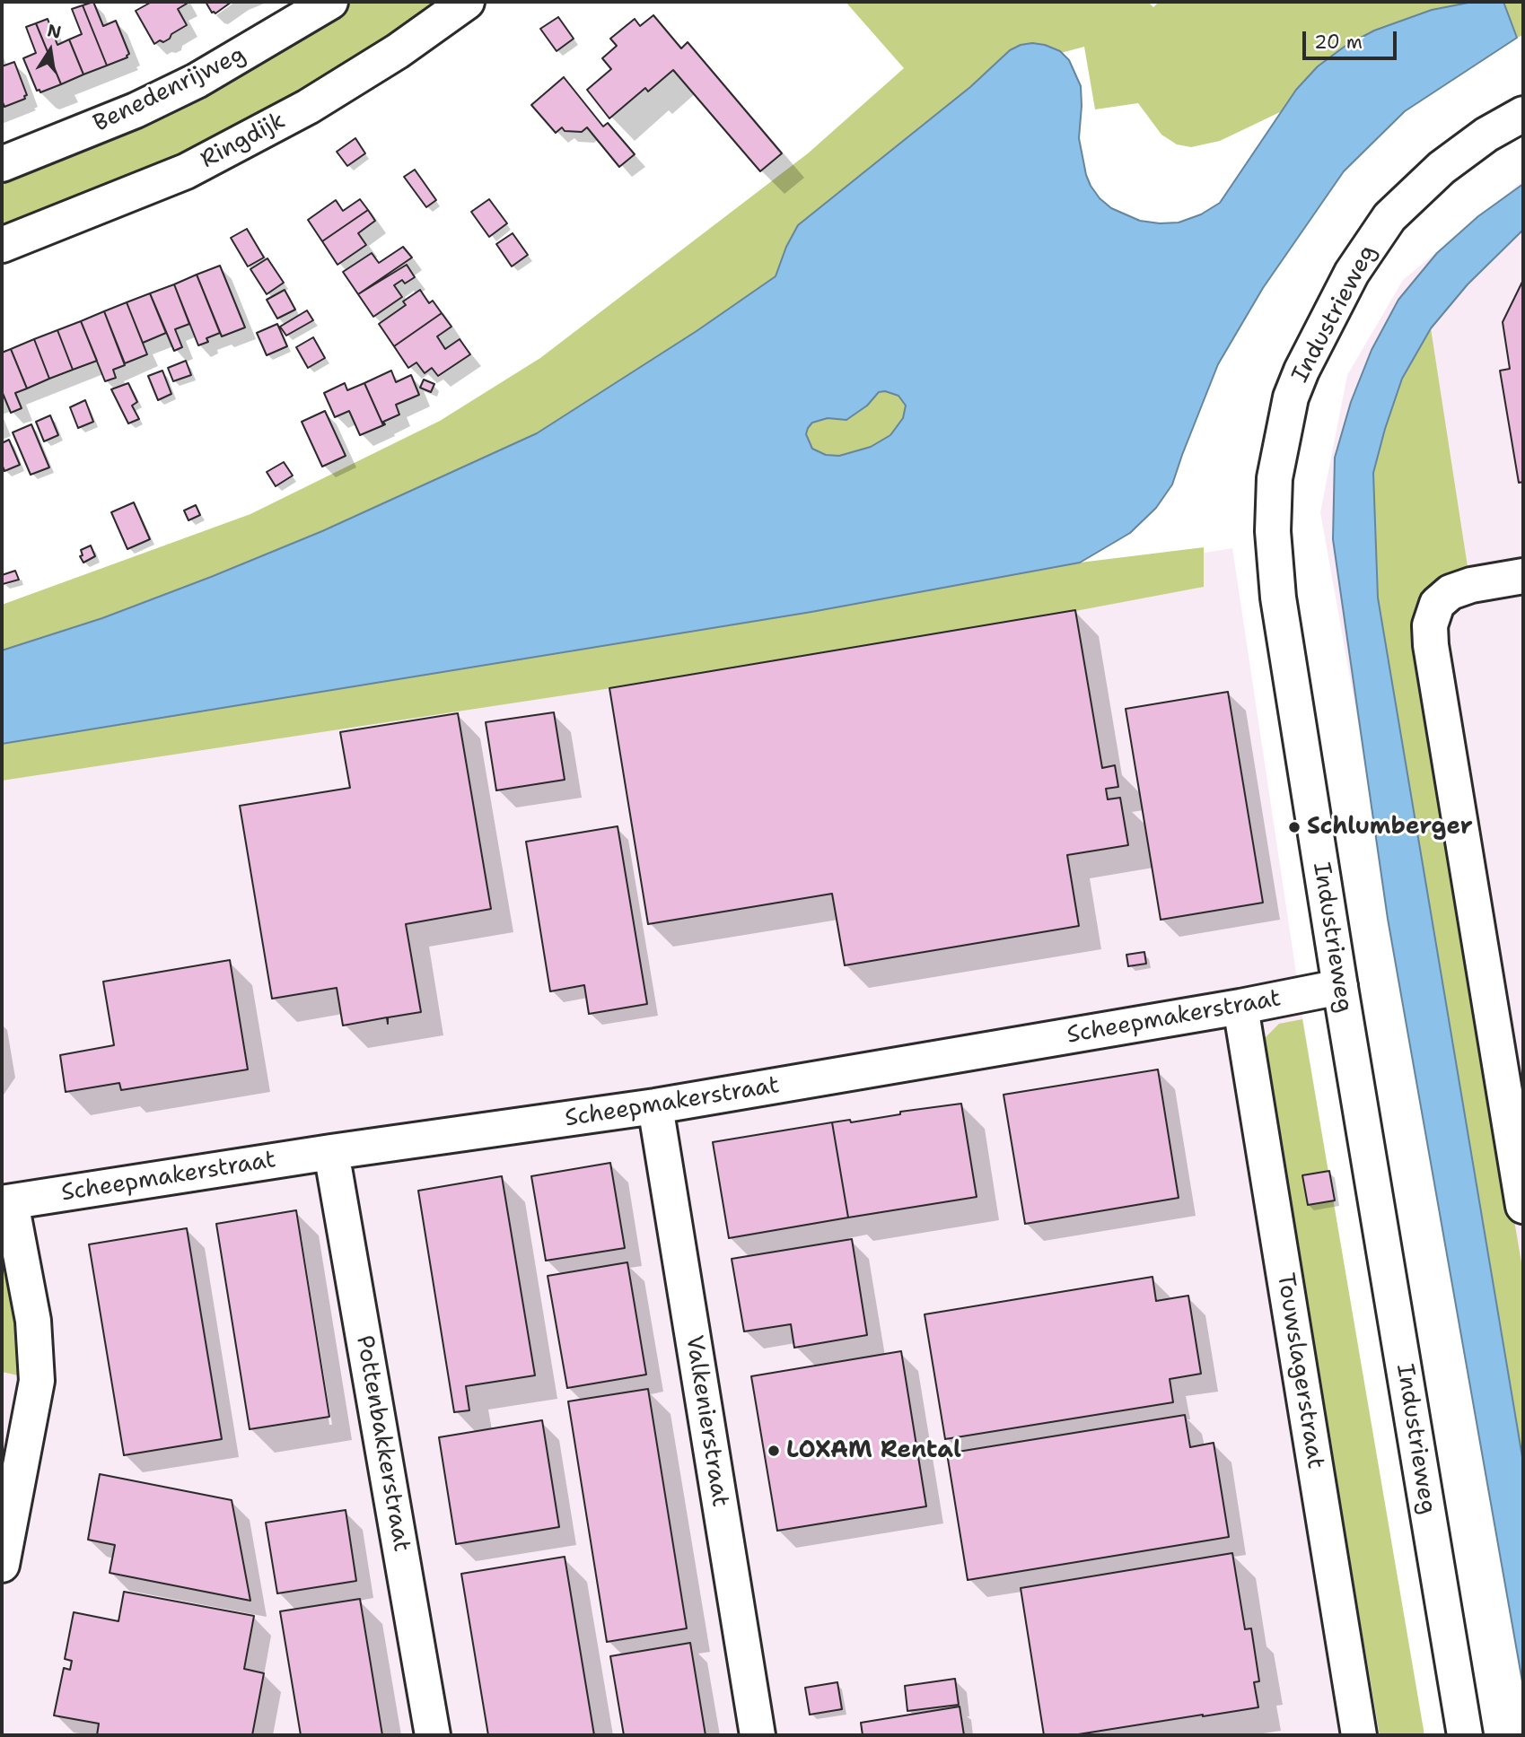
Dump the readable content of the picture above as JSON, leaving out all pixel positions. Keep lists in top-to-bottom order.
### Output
{
  "streets": {
    "street": [
      "Benedenrijweg",
      "Ringdijk",
      "Industrieweg",
      "Scheepmakerstraat",
      "Touwslagerstraat",
      "Valkenierstraat",
      "Pottenbakkerstraat"
    ]
  },
  "crossings": [
    ["Industrieweg", "Scheepmakerstraat"],
    ["Scheepmakerstraat", "Touwslagerstraat"],
    ["Scheepmakerstraat", "Valkenierstraat"],
    ["Scheepmakerstraat", "Pottenbakkerstraat"]
  ],
  "places": ["Schlumberger", "LOXAM Rental"],
  "scale_bar": "20 m",
  "north": "top"
}
